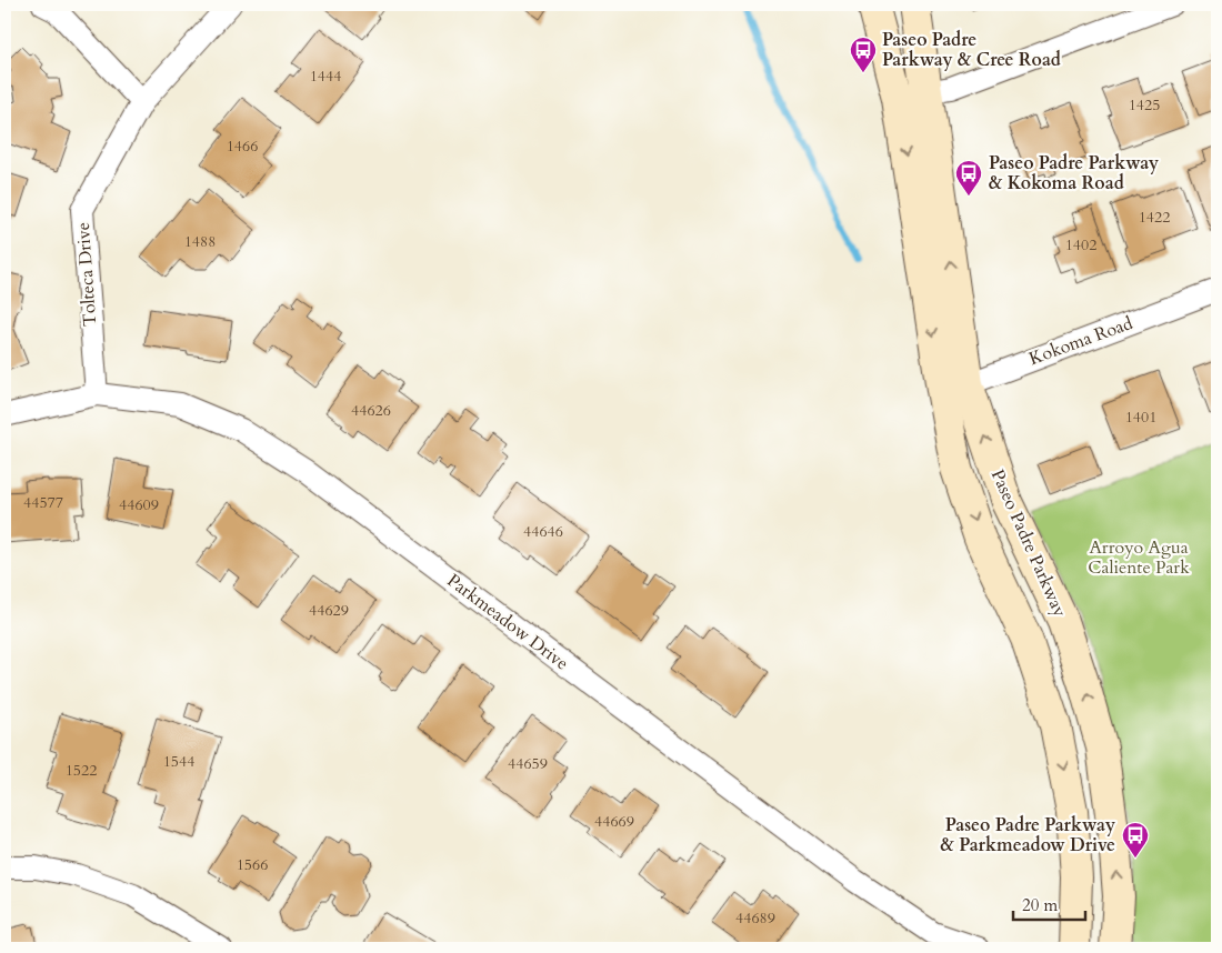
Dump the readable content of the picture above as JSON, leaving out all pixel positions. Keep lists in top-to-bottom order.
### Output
{
  "streets": {
    "main road": ["Paseo Padre Parkway"],
    "street": ["Tolteca Drive", "Kokoma Road", "Parkmeadow Drive"]
  },
  "crossings": [
    ["Tolteca Drive", "Parkmeadow Drive"],
    ["Kokoma Road", "Paseo Padre Parkway"]
  ],
  "parks": ["Arroyo Agua Caliente Park"],
  "places": {
    "bus stop": ["Paseo Padre Parkway & Cree Road", "Paseo Padre Parkway & Kokoma Road", "Paseo Padre Parkway & Parkmeadow Drive"]
  },
  "house_numbers": [
    "1444",
    "1425",
    "1466",
    "1422",
    "1488",
    "1402",
    "44626",
    "1401",
    "44577",
    "44609",
    "44646",
    "44629",
    "1544",
    "44659",
    "1522",
    "44669",
    "1566",
    "44689"
  ],
  "scale_bar": "20 m"
}
